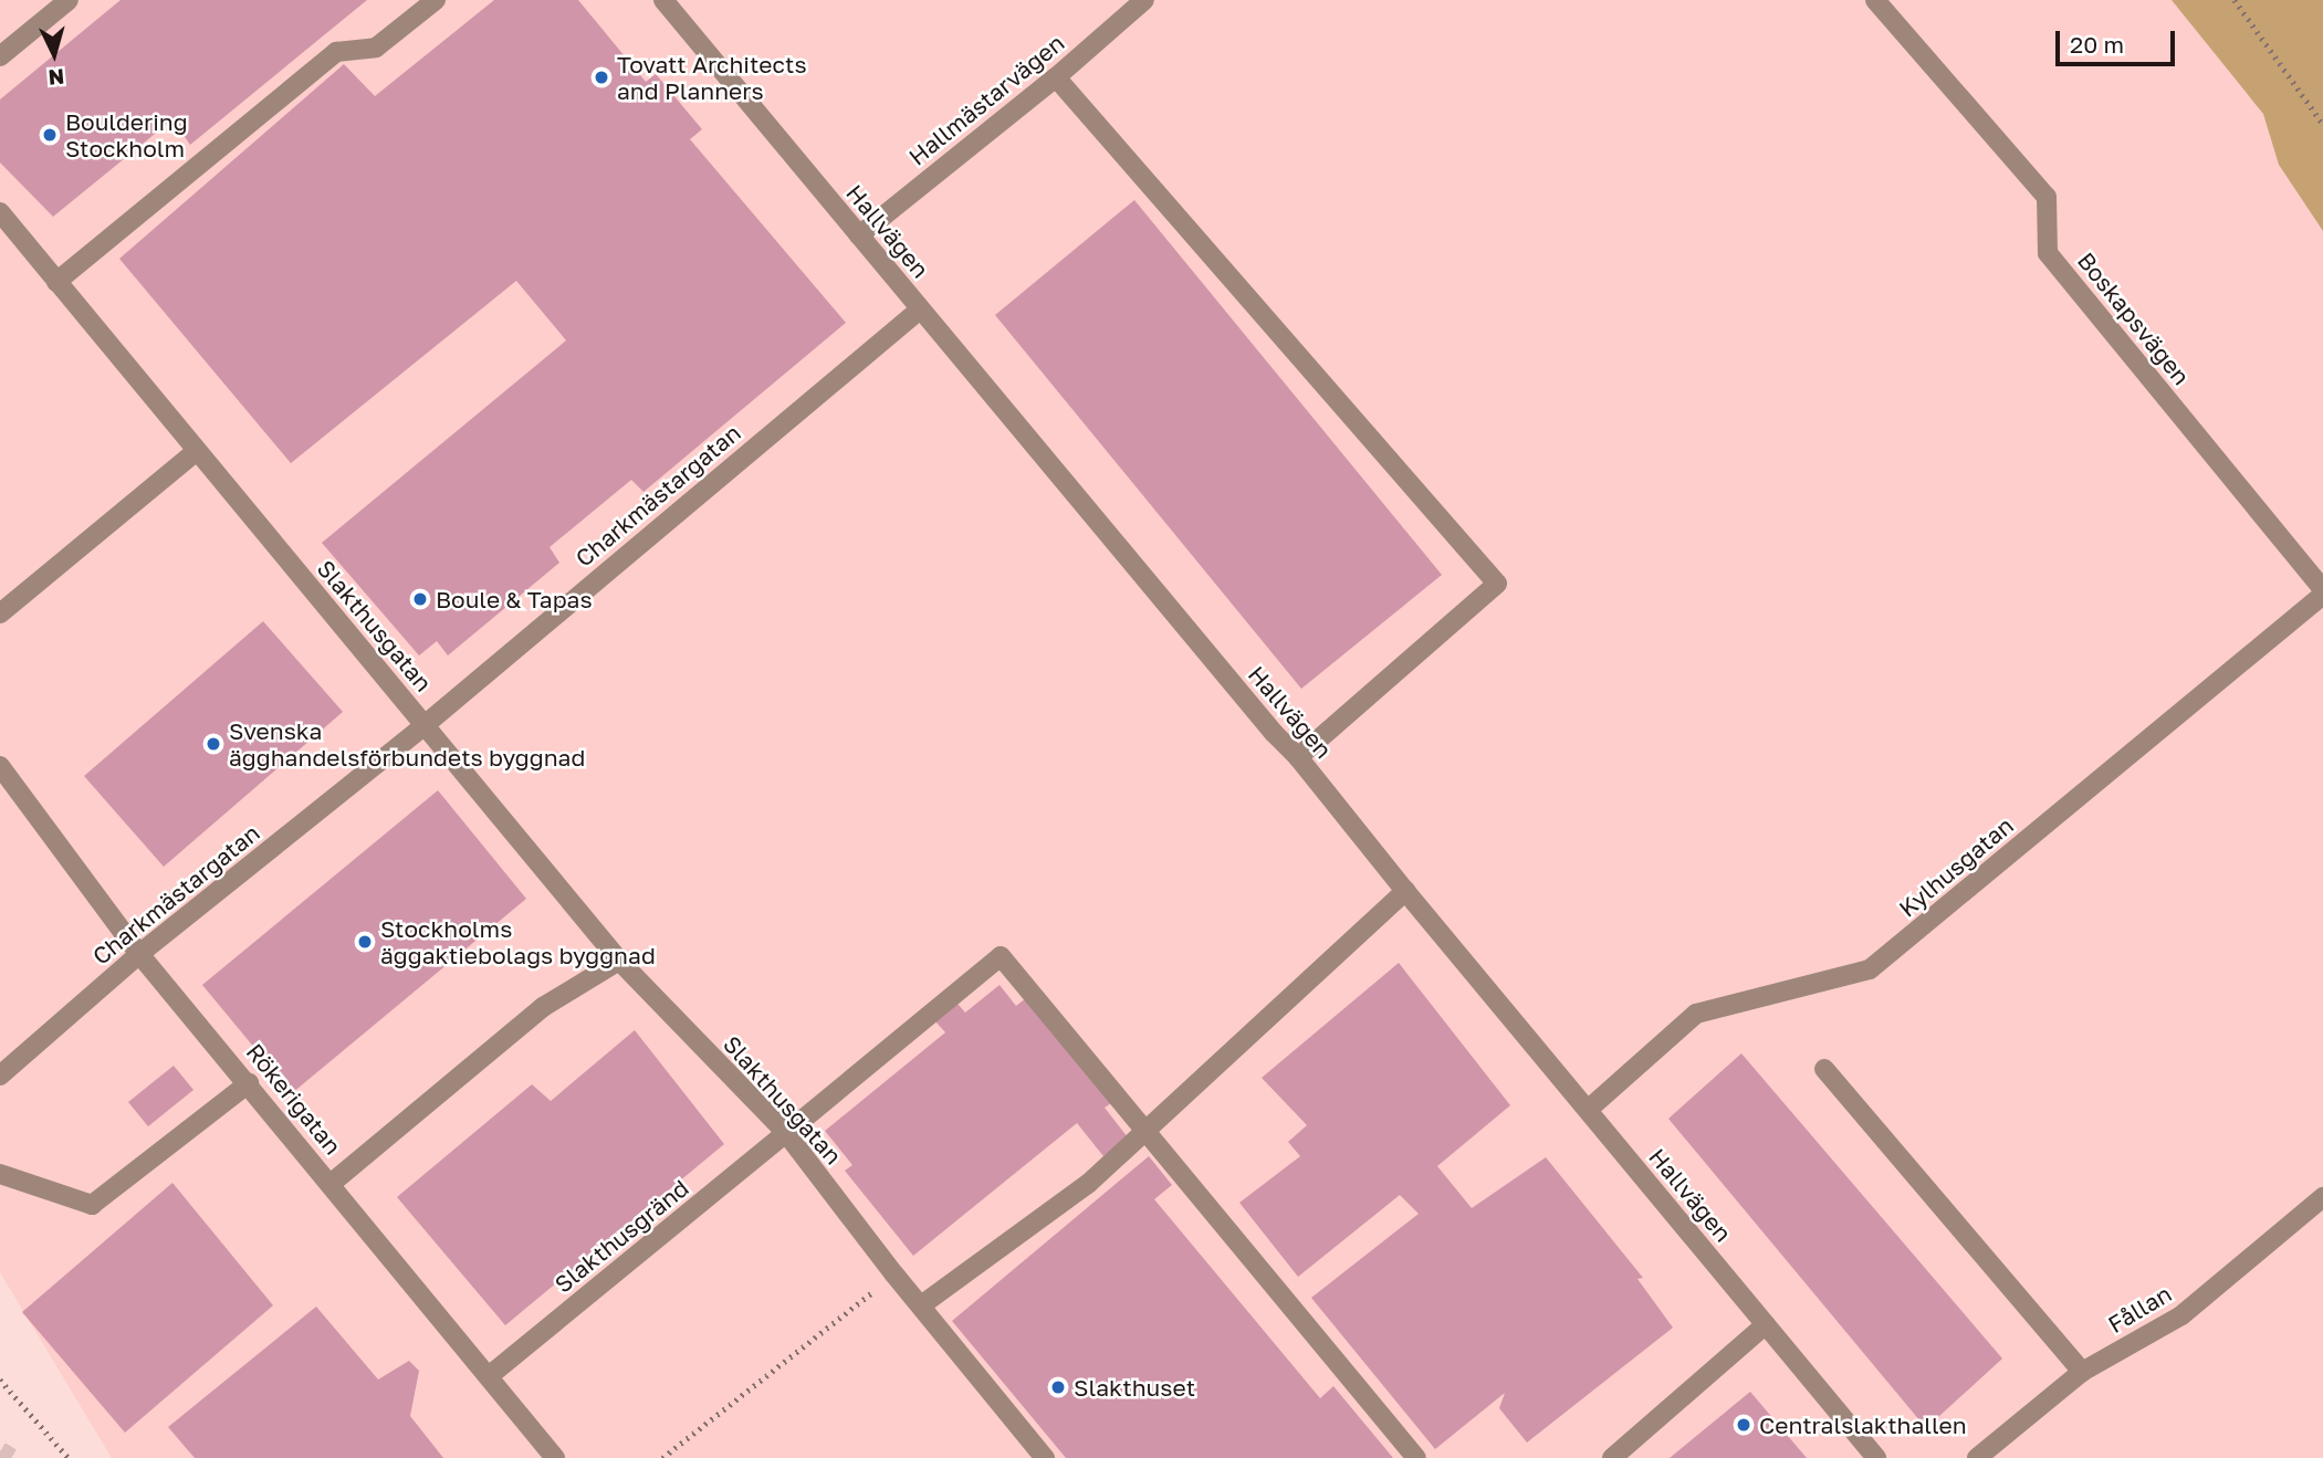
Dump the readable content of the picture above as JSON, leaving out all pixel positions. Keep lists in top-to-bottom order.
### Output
{
  "streets": {
    "street": [
      "Hallmästarvägen",
      "Hallvägen",
      "Boskapsvägen",
      "Charkmästargatan",
      "Slakthusgatan",
      "Kylhusgatan",
      "Rökerigatan",
      "Slakthusgränd",
      "Fållan"
    ]
  },
  "crossings": [
    ["Hallmästarvägen", "Hallvägen"],
    ["Hallvägen", "Charkmästargatan"],
    ["Hallvägen", "Kylhusgatan"],
    ["Boskapsvägen", "Kylhusgatan"],
    ["Charkmästargatan", "Slakthusgatan"],
    ["Charkmästargatan", "Rökerigatan"],
    ["Slakthusgatan", "Slakthusgränd"],
    ["Rökerigatan", "Slakthusgränd"]
  ],
  "places": [
    "Tovatt Architects and Planners",
    "Bouldering Stockholm",
    "Boule & Tapas",
    "Svenska ägghandelsförbundets byggnad",
    "Stockholms äggaktiebolags byggnad",
    "Slakthuset",
    "Centralslakthallen"
  ],
  "scale_bar": "20 m",
  "north": "bottom"
}
